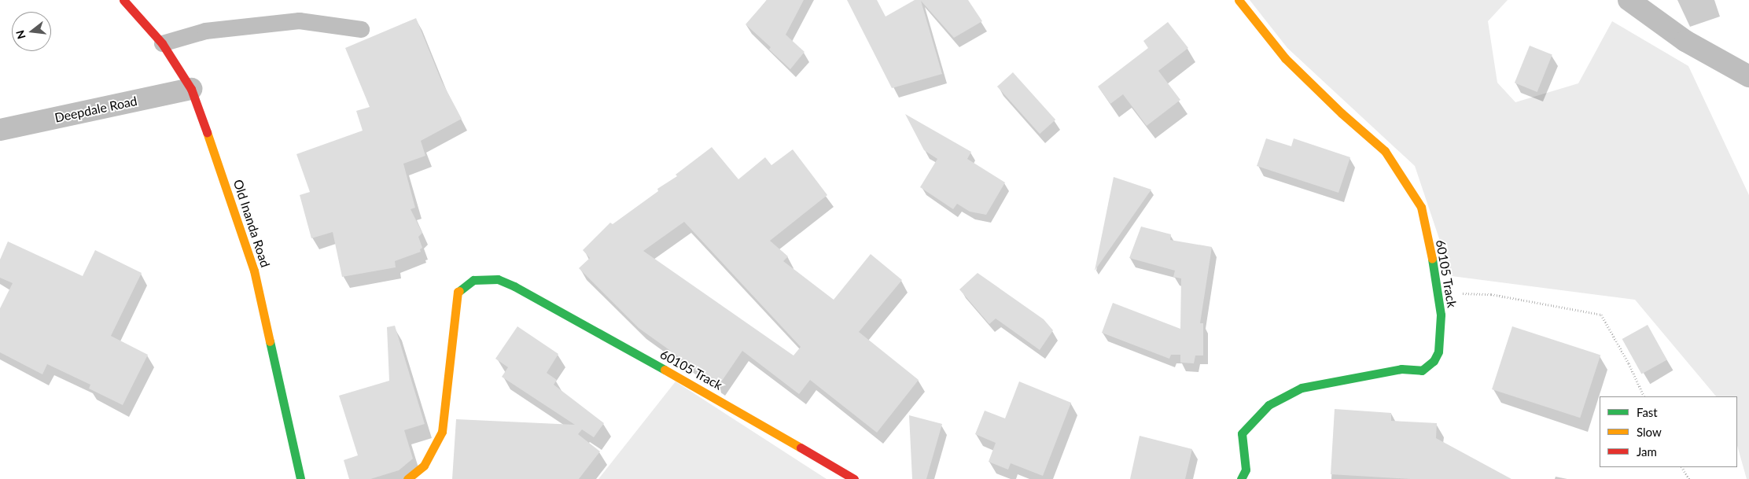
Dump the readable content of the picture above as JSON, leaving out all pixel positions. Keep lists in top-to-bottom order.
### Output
{
  "streets": {
    "street": ["Deepdale Road", "Old Inanda Road", "60105 Track"]
  },
  "crossings": [
    ["Deepdale Road", "Old Inanda Road"]
  ],
  "legend": ["Fast", "Slow", "Jam"],
  "north": "left"
}
